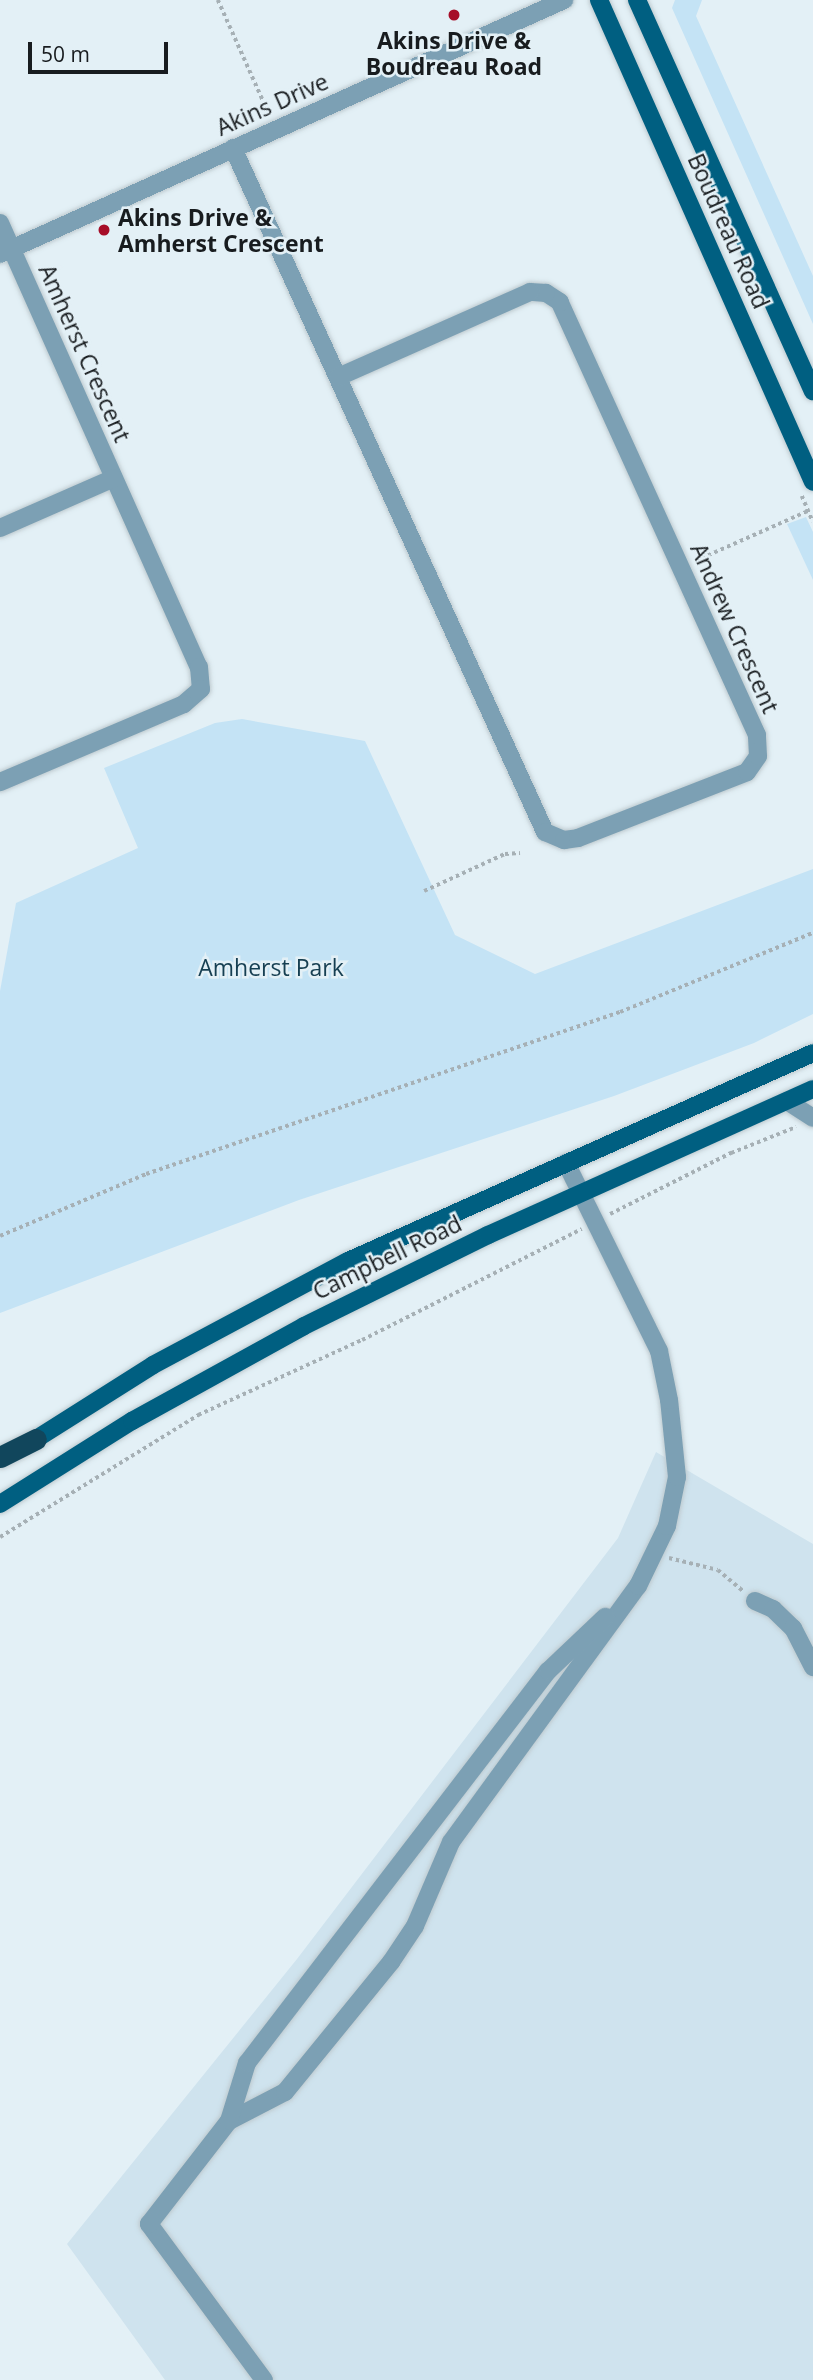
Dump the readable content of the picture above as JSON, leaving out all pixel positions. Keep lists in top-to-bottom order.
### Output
{
  "streets": {
    "main road": ["Boudreau Road", "Campbell Road"],
    "street": ["Akins Drive", "Amherst Crescent", "Andrew Crescent"]
  },
  "crossings": [
    ["Akins Drive", "Amherst Crescent"],
    ["Akins Drive", "Andrew Crescent"]
  ],
  "parks": ["Amherst Park"],
  "places": ["Akins Drive & Boudreau Road", "Akins Drive & Amherst Crescent"],
  "scale_bar": "50 m"
}
